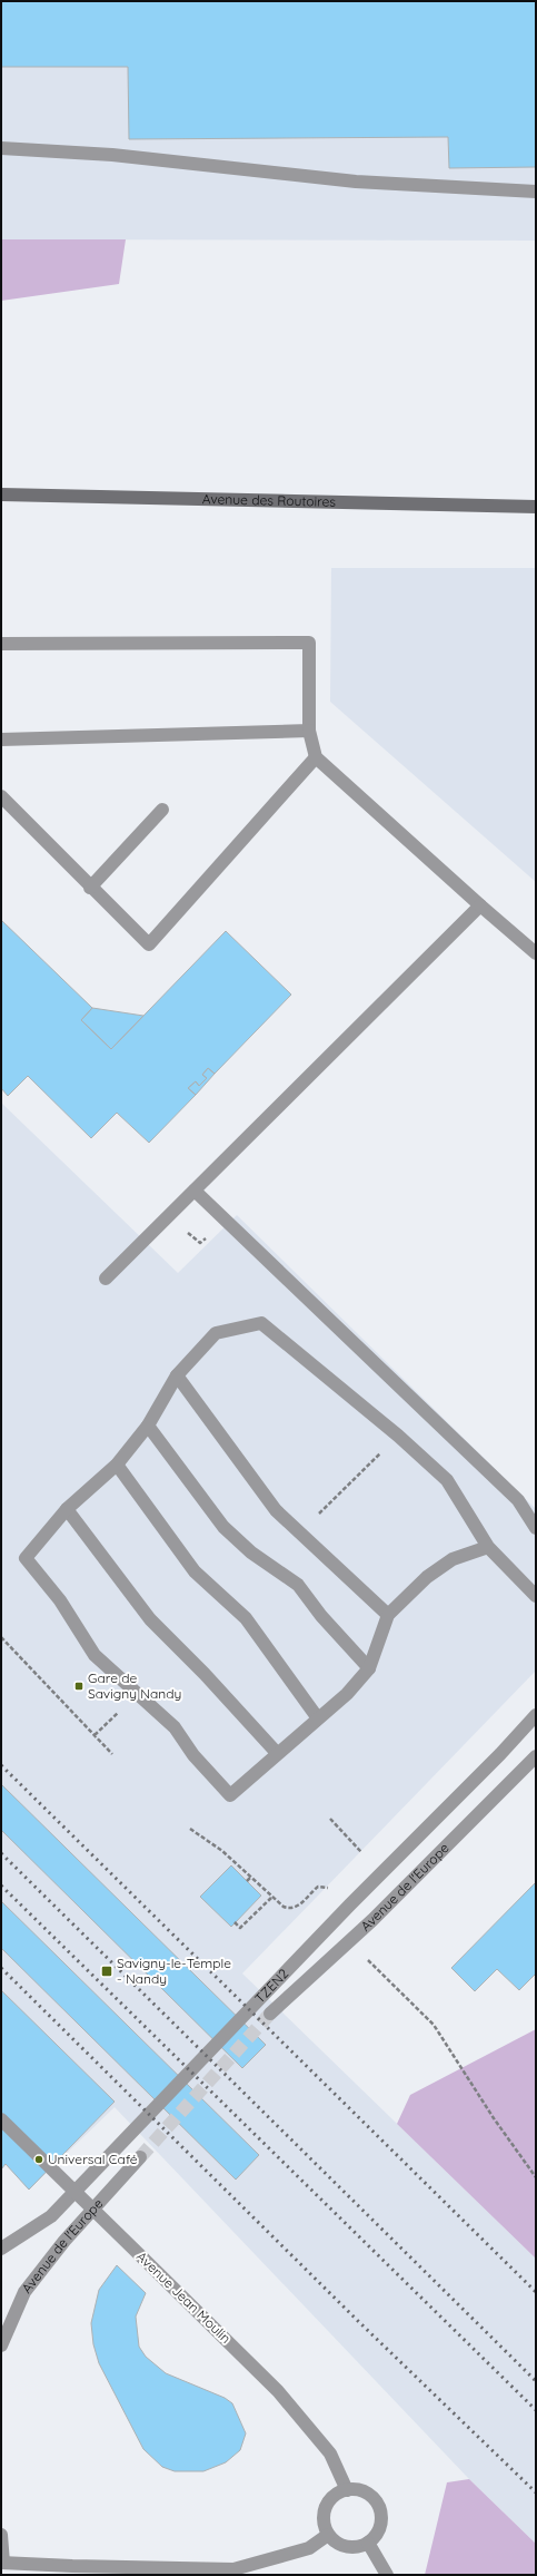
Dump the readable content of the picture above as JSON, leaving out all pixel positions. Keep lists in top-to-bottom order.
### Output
{
  "streets": {
    "street": [
      "Avenue des Routoires",
      "Avenue de l'Europe",
      "TZEN2",
      "Avenue Jean Moulin"
    ]
  },
  "places": {
    "transit": ["Gare de Savigny Nandy", "Savigny-le-Temple - Nandy"],
    "other": ["Universal Café"]
  }
}
